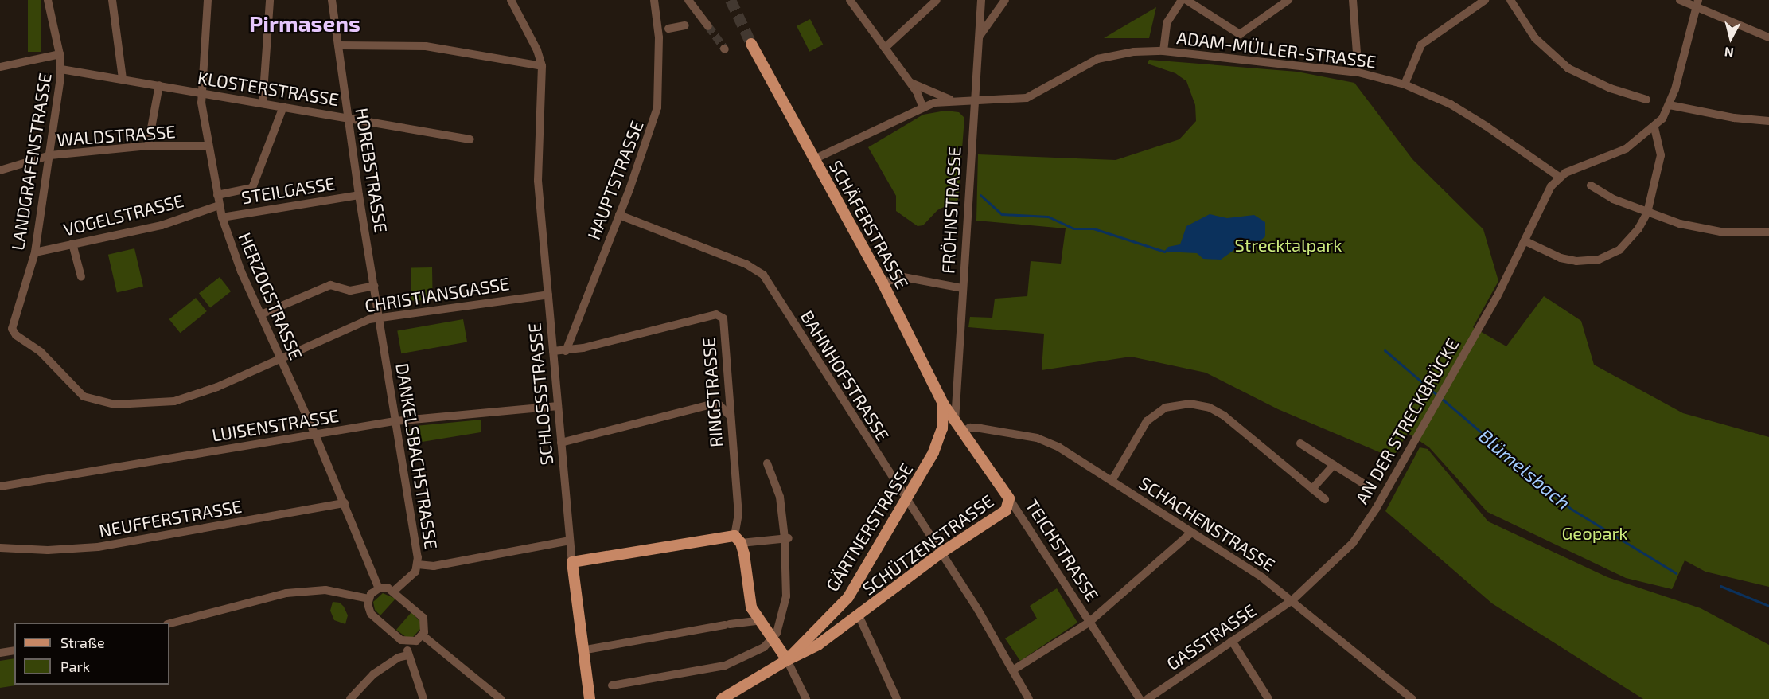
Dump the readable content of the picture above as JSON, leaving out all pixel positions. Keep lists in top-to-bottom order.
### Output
{
  "streets": {
    "main road": [
      "SCHÄFERSTRASSE",
      "RINGSTRASSE",
      "SCHLOSSSTRASSE",
      "GÄRTNERSTRASSE",
      "SCHÜTZENSTRASSE",
      "TEICHSTRASSE"
    ],
    "street": [
      "ADAM-MÜLLER-STRASSE",
      "KLOSTERSTRASSE",
      "WALDSTRASSE",
      "LANDGRAFENSTRASSE",
      "HOREBSTRASSE",
      "HAUPTSTRASSE",
      "STEILGASSE",
      "FRÖHNSTRASSE",
      "VOGELSTRASSE",
      "CHRISTIANSGASSE",
      "HERZOGSTRASSE",
      "BAHNHOFSTRASSE",
      "AN DER STRECKBRÜCKE",
      "LUISENSTRASSE",
      "DANKELSBACHSTRASSE",
      "NEUFFERSTRASSE",
      "SCHACHENSTRASSE",
      "GASSTRASSE"
    ]
  },
  "crossings": [
    ["ADAM-MÜLLER-STRASSE", "FRÖHNSTRASSE"],
    ["KLOSTERSTRASSE", "LANDGRAFENSTRASSE"],
    ["KLOSTERSTRASSE", "HOREBSTRASSE"],
    ["KLOSTERSTRASSE", "HERZOGSTRASSE"],
    ["WALDSTRASSE", "LANDGRAFENSTRASSE"],
    ["WALDSTRASSE", "HERZOGSTRASSE"],
    ["LANDGRAFENSTRASSE", "VOGELSTRASSE"],
    ["LANDGRAFENSTRASSE", "CHRISTIANSGASSE"],
    ["HOREBSTRASSE", "STEILGASSE"],
    ["HOREBSTRASSE", "CHRISTIANSGASSE"],
    ["HOREBSTRASSE", "DANKELSBACHSTRASSE"],
    ["HAUPTSTRASSE", "BAHNHOFSTRASSE"],
    ["HAUPTSTRASSE", "RINGSTRASSE"],
    ["STEILGASSE", "HERZOGSTRASSE"],
    ["FRÖHNSTRASSE", "SCHÄFERSTRASSE"],
    ["FRÖHNSTRASSE", "TEICHSTRASSE"],
    ["VOGELSTRASSE", "HERZOGSTRASSE"],
    ["SCHÄFERSTRASSE", "GÄRTNERSTRASSE"],
    ["SCHÄFERSTRASSE", "TEICHSTRASSE"],
    ["CHRISTIANSGASSE", "HERZOGSTRASSE"],
    ["CHRISTIANSGASSE", "SCHLOSSSTRASSE"],
    ["CHRISTIANSGASSE", "DANKELSBACHSTRASSE"],
    ["HERZOGSTRASSE", "LUISENSTRASSE"],
    ["HERZOGSTRASSE", "NEUFFERSTRASSE"],
    ["BAHNHOFSTRASSE", "GÄRTNERSTRASSE"],
    ["BAHNHOFSTRASSE", "SCHÜTZENSTRASSE"],
    ["RINGSTRASSE", "GÄRTNERSTRASSE"],
    ["RINGSTRASSE", "SCHÜTZENSTRASSE"],
    ["SCHLOSSSTRASSE", "LUISENSTRASSE"],
    ["AN DER STRECKBRÜCKE", "SCHACHENSTRASSE"],
    ["AN DER STRECKBRÜCKE", "GASSTRASSE"],
    ["LUISENSTRASSE", "DANKELSBACHSTRASSE"],
    ["SCHACHENSTRASSE", "TEICHSTRASSE"],
    ["SCHACHENSTRASSE", "GASSTRASSE"],
    ["GÄRTNERSTRASSE", "SCHÜTZENSTRASSE"],
    ["SCHÜTZENSTRASSE", "TEICHSTRASSE"]
  ],
  "districts": ["Pirmasens"],
  "water": ["Blümelsbach"],
  "parks": ["Strecktalpark", "Geopark"],
  "legend": ["Straße", "Park"],
  "north": "bottom"
}
